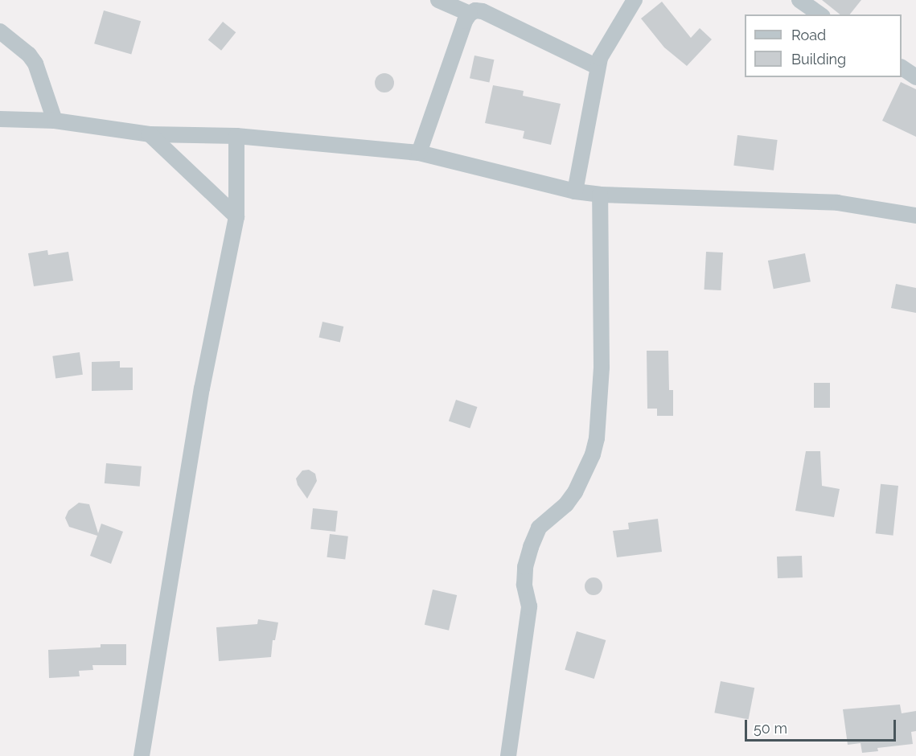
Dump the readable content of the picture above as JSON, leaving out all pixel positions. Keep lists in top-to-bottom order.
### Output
{
  "legend": ["Road", "Building"],
  "scale_bar": "50 m"
}
